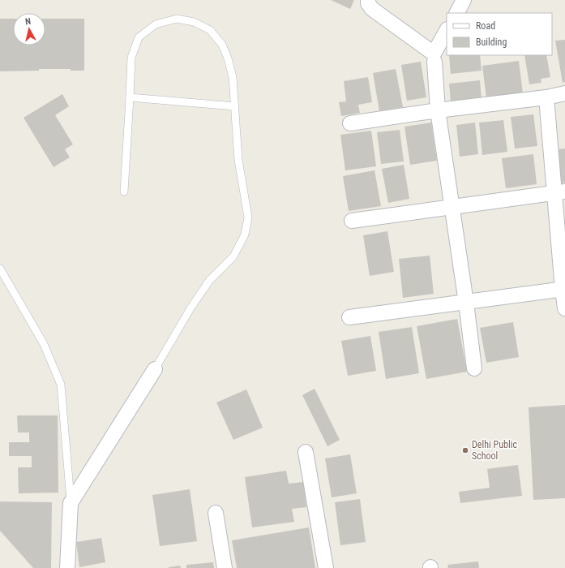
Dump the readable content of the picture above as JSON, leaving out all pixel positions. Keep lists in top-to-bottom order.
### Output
{
  "places": ["Delhi Public School"],
  "legend": ["Road", "Building"],
  "north": "top"
}
